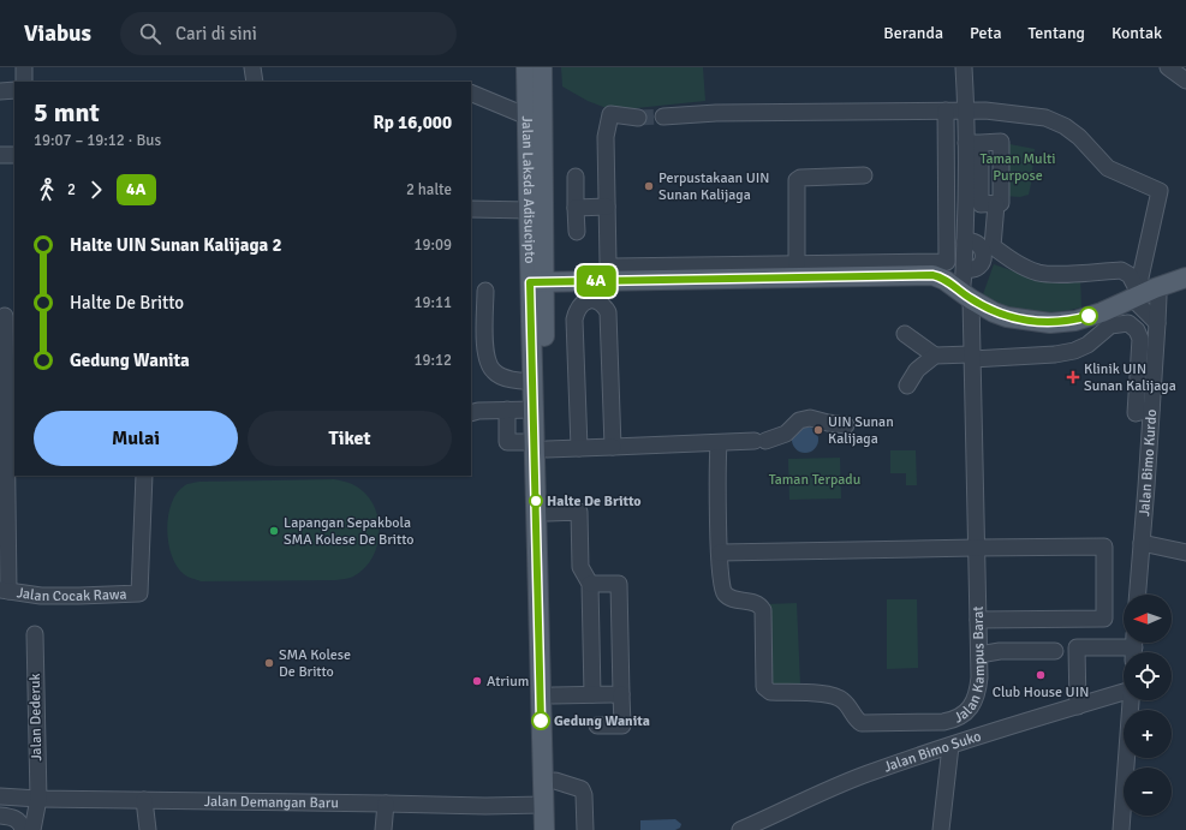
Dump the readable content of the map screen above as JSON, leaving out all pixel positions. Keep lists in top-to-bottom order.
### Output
{
  "streets": {
    "main road": ["Jalan Laksda Adisucipto"],
    "street": [
      "Jalan Bimo Kurdo",
      "Jalan Cocak Rawa",
      "Jalan Kampus Barat",
      "Jalan Dederuk",
      "Jalan Bimo Suko",
      "Jalan Demangan Baru"
    ]
  },
  "crossings": [
    ["Jalan Laksda Adisucipto", "Jalan Demangan Baru"],
    ["Jalan Dederuk", "Jalan Demangan Baru"]
  ],
  "parks": ["Taman Multi Purpose", "Taman Terpadu"],
  "places": {
    "other": [
      "Perpustakaan UIN Sunan Kalijaga",
      "UIN Sunan Kalijaga",
      "Halte De Britto",
      "Lapangan Sepakbola SMA Kolese De Britto",
      "SMA Kolese De Britto",
      "Club House UIN",
      "Atrium",
      "Gedung Wanita"
    ],
    "health": ["Klinik UIN Sunan Kalijaga"]
  },
  "lines": ["bus line 4A"],
  "north": "left",
  "page": {
    "header": "Viabus",
    "search": "Cari di sini",
    "nav": [
      "Beranda",
      "Peta",
      "Tentang",
      "Kontak"
    ],
    "on_map": "4A",
    "heading": ["5 mnt", "19:07 – 19:12 · Bus", "Rp 16,000"],
    "legs": ["2", "4A", "2 halte"],
    "list": [
      {
        "name": "Halte UIN Sunan Kalijaga 2",
        "value": "19:09"
      },
      {
        "name": "Halte De Britto",
        "value": "19:11"
      },
      {
        "name": "Gedung Wanita",
        "value": "19:12"
      }
    ],
    "buttons": ["Mulai", "Tiket"],
    "map_buttons": ["+", "−"]
  }
}
